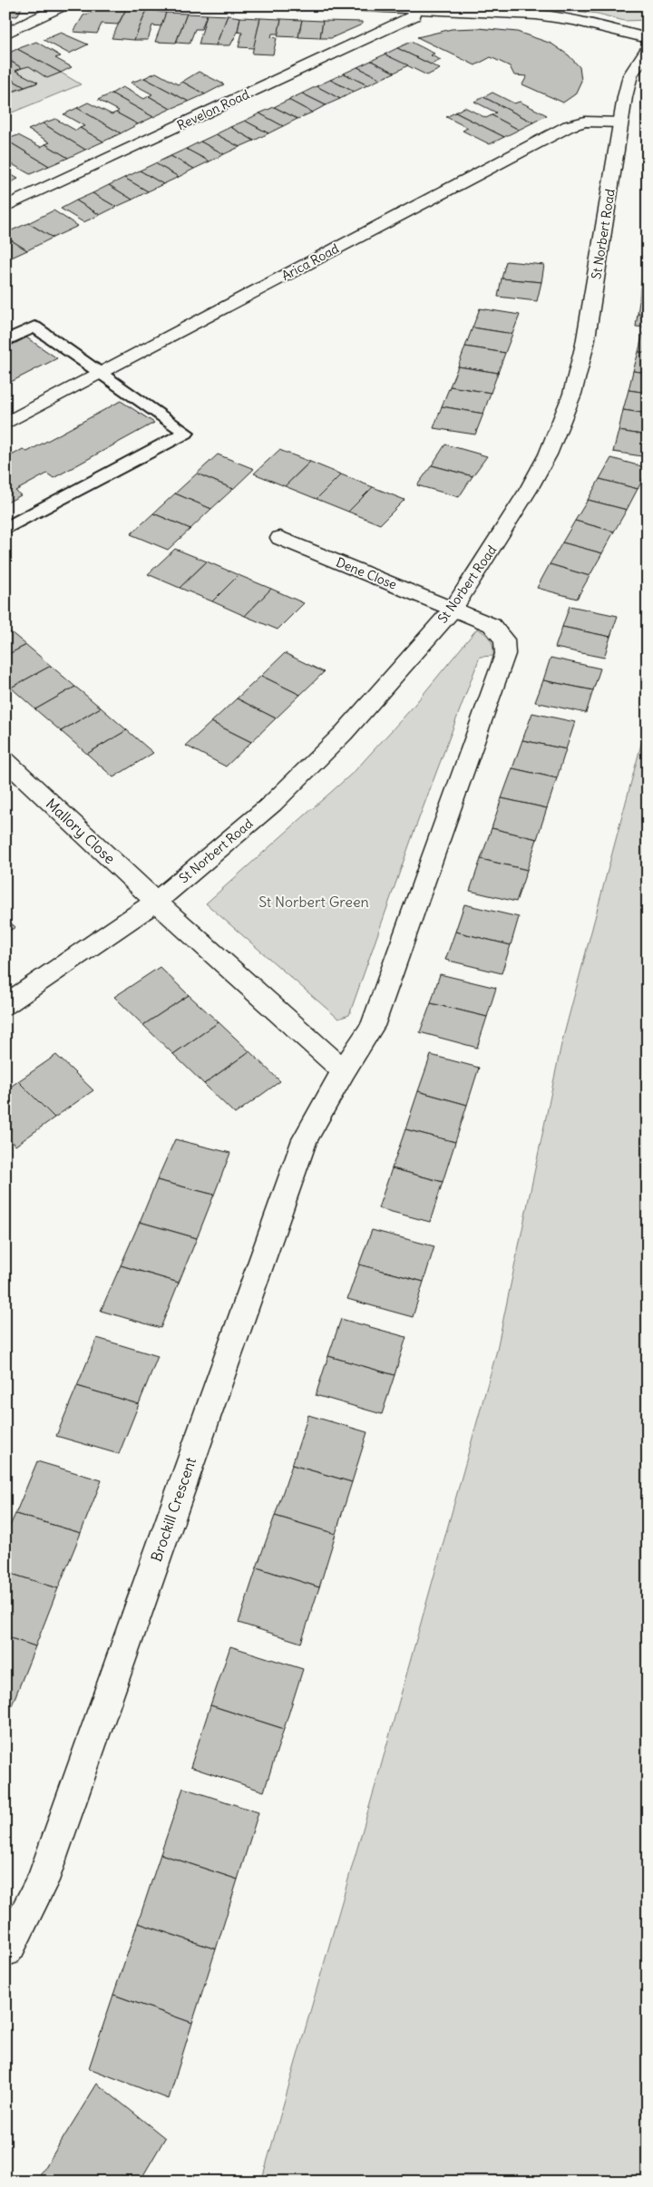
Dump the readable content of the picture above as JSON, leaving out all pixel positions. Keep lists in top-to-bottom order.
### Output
{
  "streets": {
    "street": [
      "Revelon Road",
      "St Norbert Road",
      "Arica Road",
      "Dene Close",
      "Mallory Close",
      "Brockill Crescent"
    ]
  },
  "crossings": [
    ["St Norbert Road", "Arica Road"],
    ["St Norbert Road", "Dene Close"],
    ["St Norbert Road", "Mallory Close"]
  ],
  "parks": ["St Norbert Green"]
}
